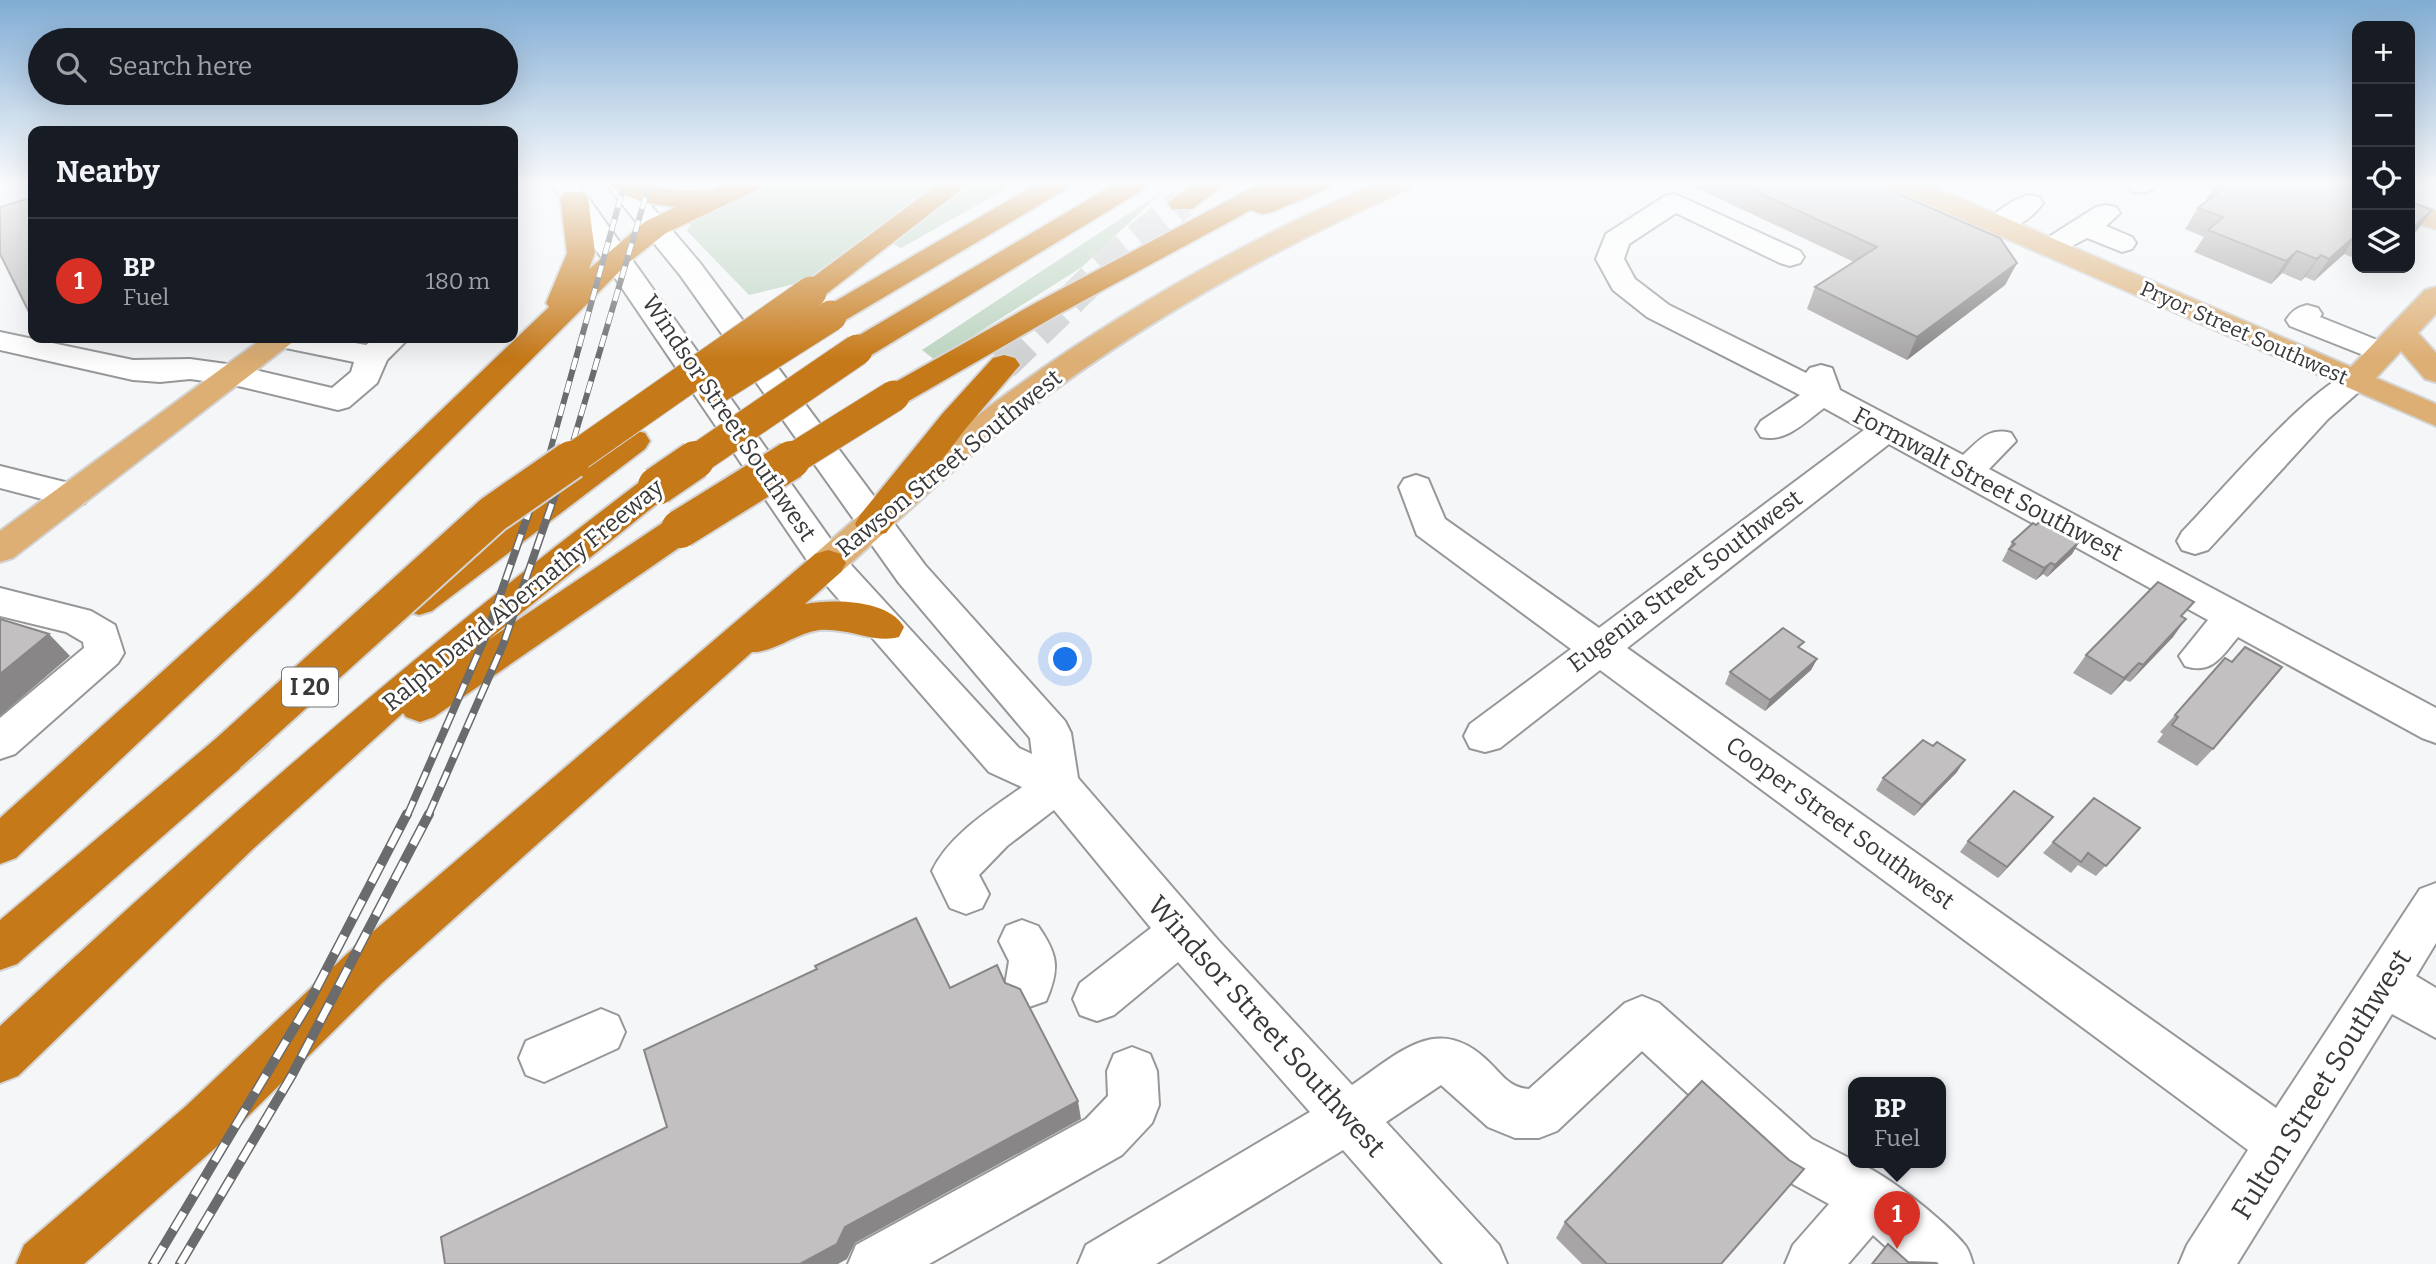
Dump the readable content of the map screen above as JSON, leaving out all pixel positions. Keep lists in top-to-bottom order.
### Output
{
  "streets": {
    "highway": ["Ralph David Abernathy Freeway", "I 20"],
    "main road": ["Pryor Street Southwest", "Rawson Street Southwest"],
    "street": [
      "Windsor Street Southwest",
      "Formwalt Street Southwest",
      "Eugenia Street Southwest",
      "Cooper Street Southwest",
      "Fulton Street Southwest"
    ]
  },
  "crossings": [
    ["Windsor Street Southwest", "Rawson Street Southwest"],
    ["Formwalt Street Southwest", "Eugenia Street Southwest"],
    ["Eugenia Street Southwest", "Cooper Street Southwest"],
    ["Cooper Street Southwest", "Fulton Street Southwest"]
  ],
  "page": {
    "map_buttons": ["+", "−"],
    "search": "Search here",
    "heading": "Nearby",
    "list": [
      {
        "mark": "1",
        "name": "BP",
        "note": "Fuel",
        "value": "180 m"
      }
    ],
    "popup": ["BP", "Fuel"],
    "pins": "1"
  }
}
